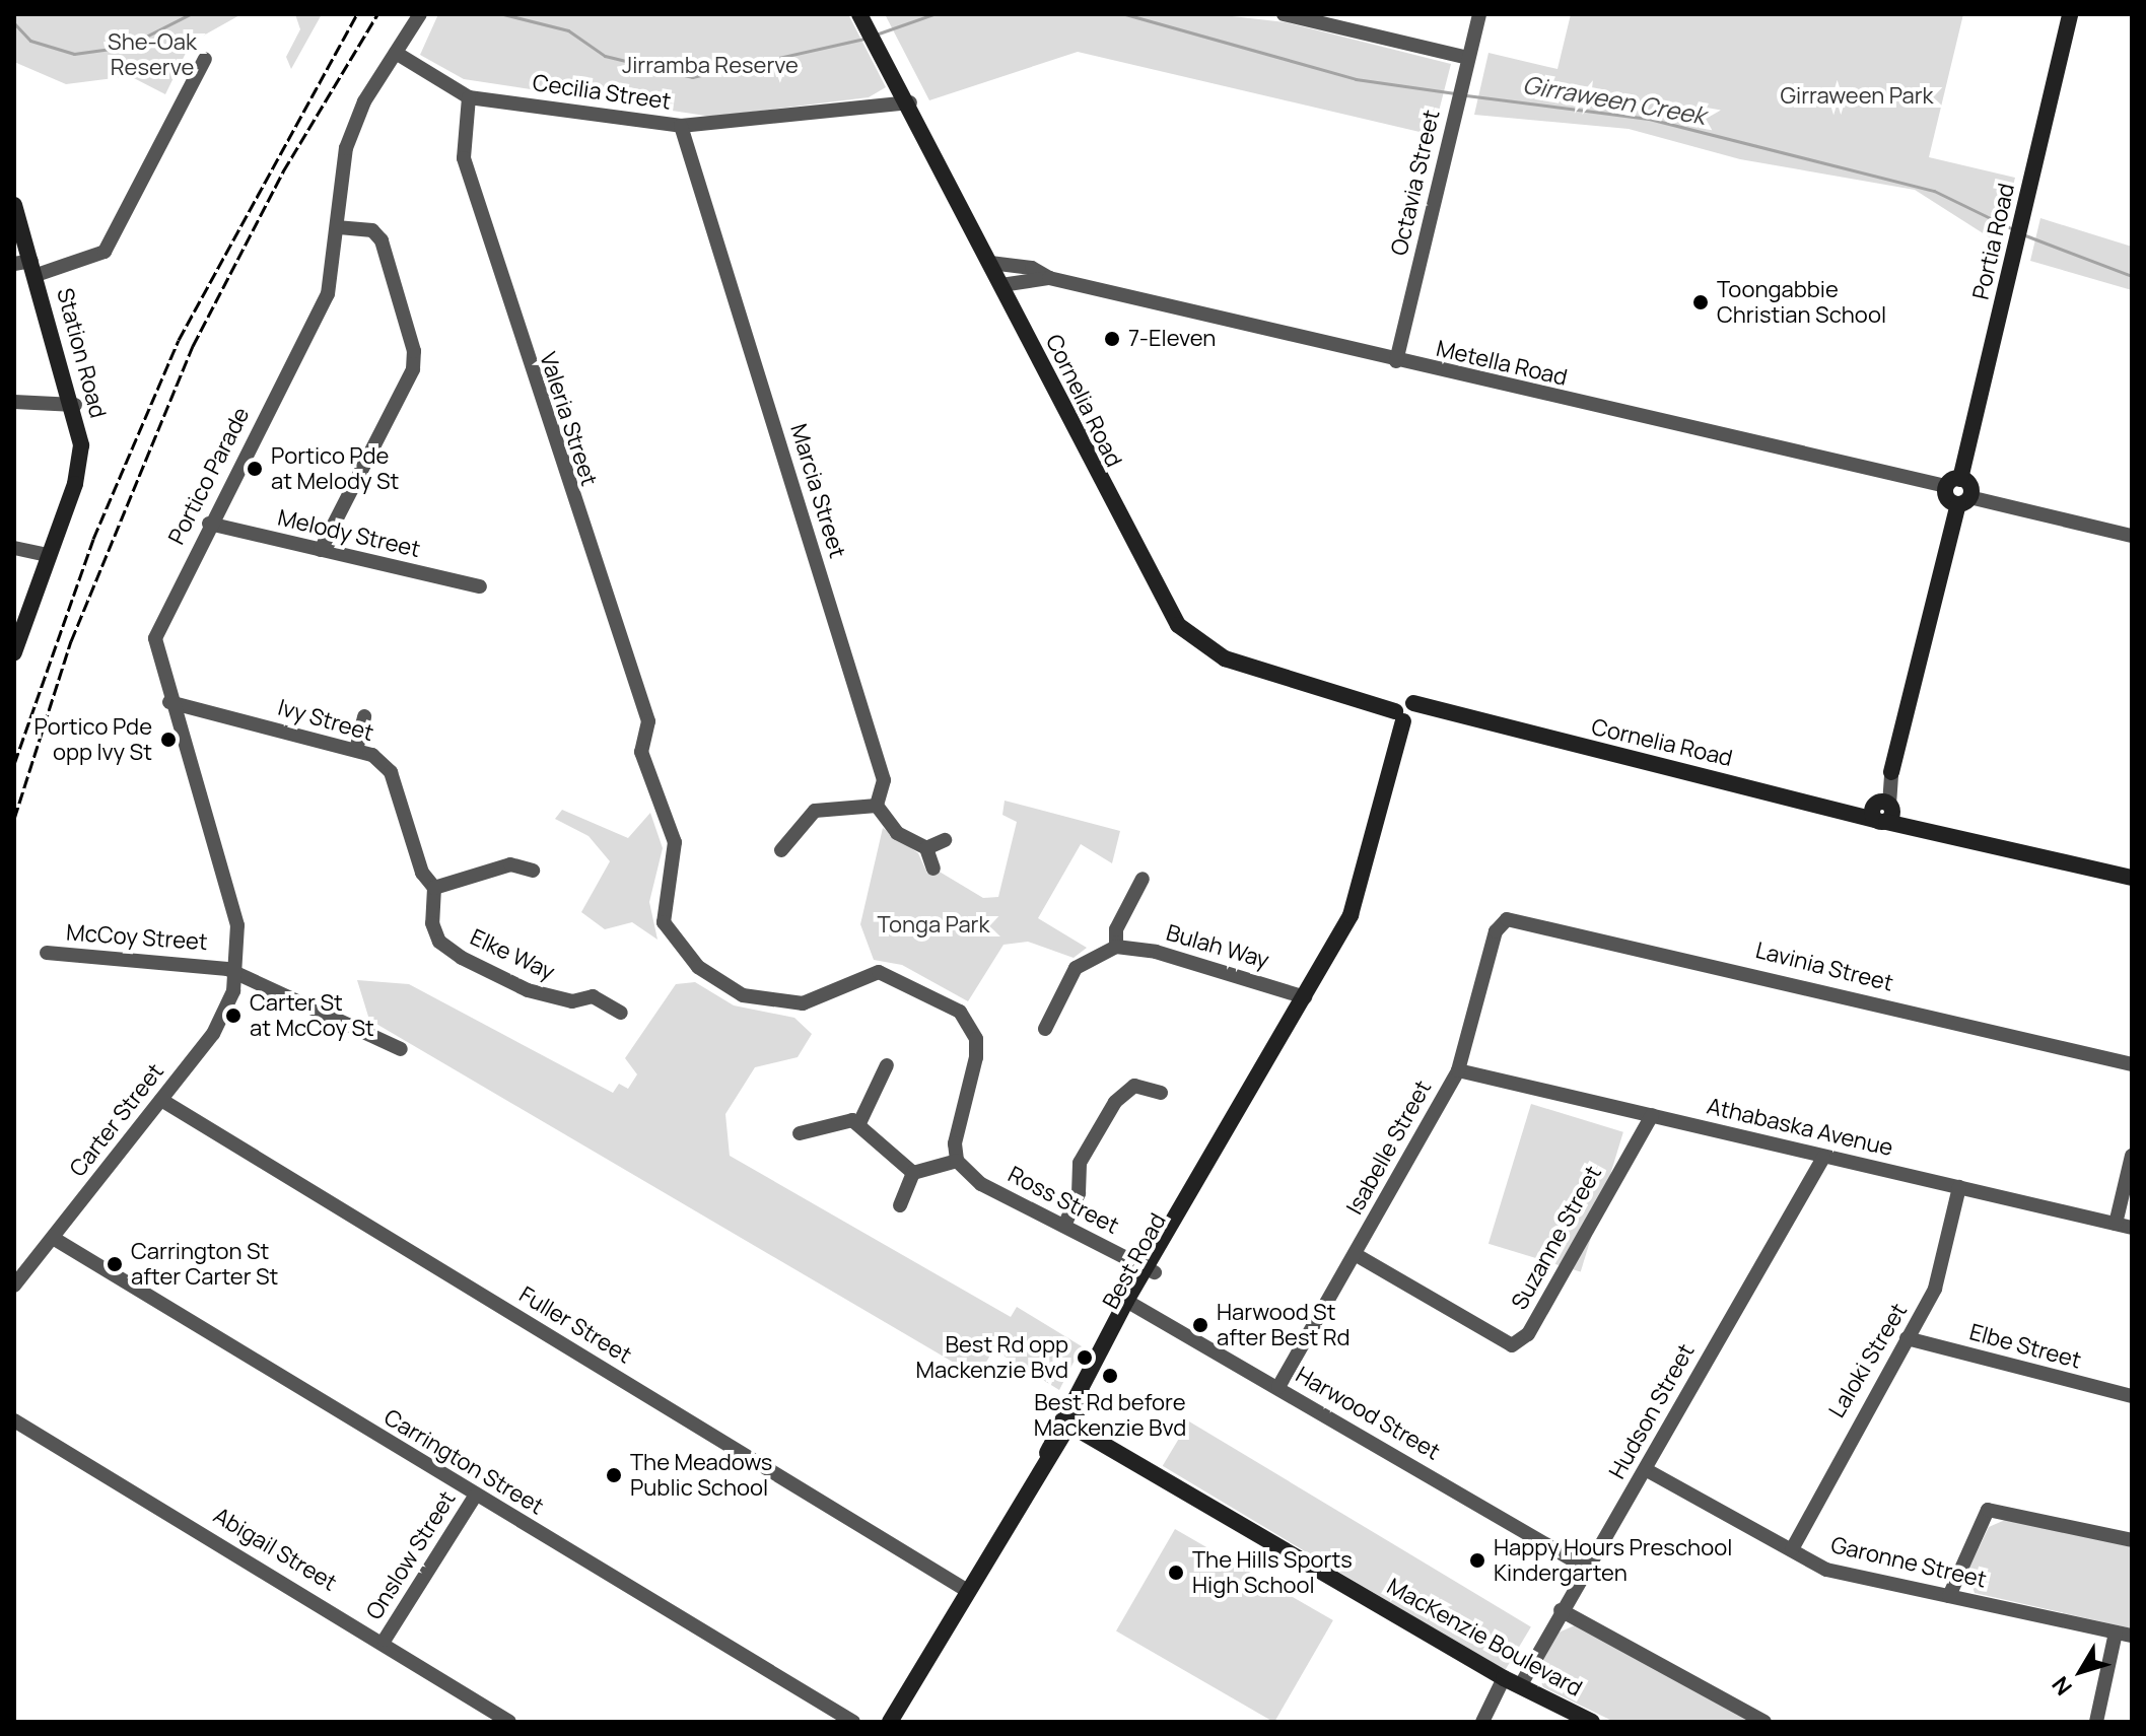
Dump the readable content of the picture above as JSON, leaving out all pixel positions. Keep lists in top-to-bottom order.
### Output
{
  "streets": {
    "main road": [
      "Portia Road",
      "Station Road",
      "Cornelia Road",
      "Best Road",
      "MacKenzie Boulevard"
    ],
    "street": [
      "Cecilia Street",
      "Octavia Street",
      "Metella Road",
      "Valeria Street",
      "Portico Parade",
      "Marcia Street",
      "Melody Street",
      "Ivy Street",
      "McCoy Street",
      "Bulah Way",
      "Elke Way",
      "Lavinia Street",
      "Carter Street",
      "Athabaska Avenue",
      "Isabelle Street",
      "Ross Street",
      "Suzanne Street",
      "Fuller Street",
      "Elbe Street",
      "Laloki Street",
      "Hudson Street",
      "Harwood Street",
      "Carrington Street",
      "Abigail Street",
      "Onslow Street",
      "Garonne Street"
    ]
  },
  "crossings": [
    ["Cecilia Street", "Cornelia Road"],
    ["Cecilia Street", "Valeria Street"],
    ["Cecilia Street", "Portico Parade"],
    ["Cecilia Street", "Marcia Street"],
    ["Octavia Street", "Metella Road"],
    ["Portia Road", "Metella Road"],
    ["Metella Road", "Cornelia Road"],
    ["Cornelia Road", "Best Road"],
    ["Valeria Street", "Ross Street"],
    ["Portico Parade", "Melody Street"],
    ["Portico Parade", "Ivy Street"],
    ["Portico Parade", "McCoy Street"],
    ["Portico Parade", "Carter Street"],
    ["Ivy Street", "Elke Way"],
    ["McCoy Street", "Carter Street"],
    ["Bulah Way", "Best Road"],
    ["Lavinia Street", "Isabelle Street"],
    ["Carter Street", "Fuller Street"],
    ["Carter Street", "Carrington Street"],
    ["Athabaska Avenue", "Isabelle Street"],
    ["Athabaska Avenue", "Suzanne Street"],
    ["Athabaska Avenue", "Laloki Street"],
    ["Athabaska Avenue", "Hudson Street"],
    ["Isabelle Street", "Suzanne Street"],
    ["Isabelle Street", "Harwood Street"],
    ["Ross Street", "Best Road"],
    ["Best Road", "Fuller Street"],
    ["Best Road", "Harwood Street"],
    ["Best Road", "MacKenzie Boulevard"],
    ["Elbe Street", "Laloki Street"],
    ["Laloki Street", "Garonne Street"],
    ["Hudson Street", "Harwood Street"],
    ["Hudson Street", "Garonne Street"],
    ["Hudson Street", "MacKenzie Boulevard"],
    ["Carrington Street", "Onslow Street"],
    ["Abigail Street", "Onslow Street"]
  ],
  "water": ["Girraween Creek"],
  "parks": [
    "She-Oak Reserve",
    "Jirramba Reserve",
    "Girraween Park",
    "Tonga Park"
  ],
  "places": [
    "Toongabbie Christian School",
    "7-Eleven",
    "Portico Pde at Melody St",
    "Portico Pde opp Ivy St",
    "Carter St at McCoy St",
    "Carrington St after Carter St",
    "Harwood St after Best Rd",
    "Best Rd opp Mackenzie Bvd",
    "Best Rd before Mackenzie Bvd",
    "The Meadows Public School",
    "Happy Hours Preschool Kindergarten",
    "The Hills Sports High School"
  ],
  "north": "bottom left"
}
